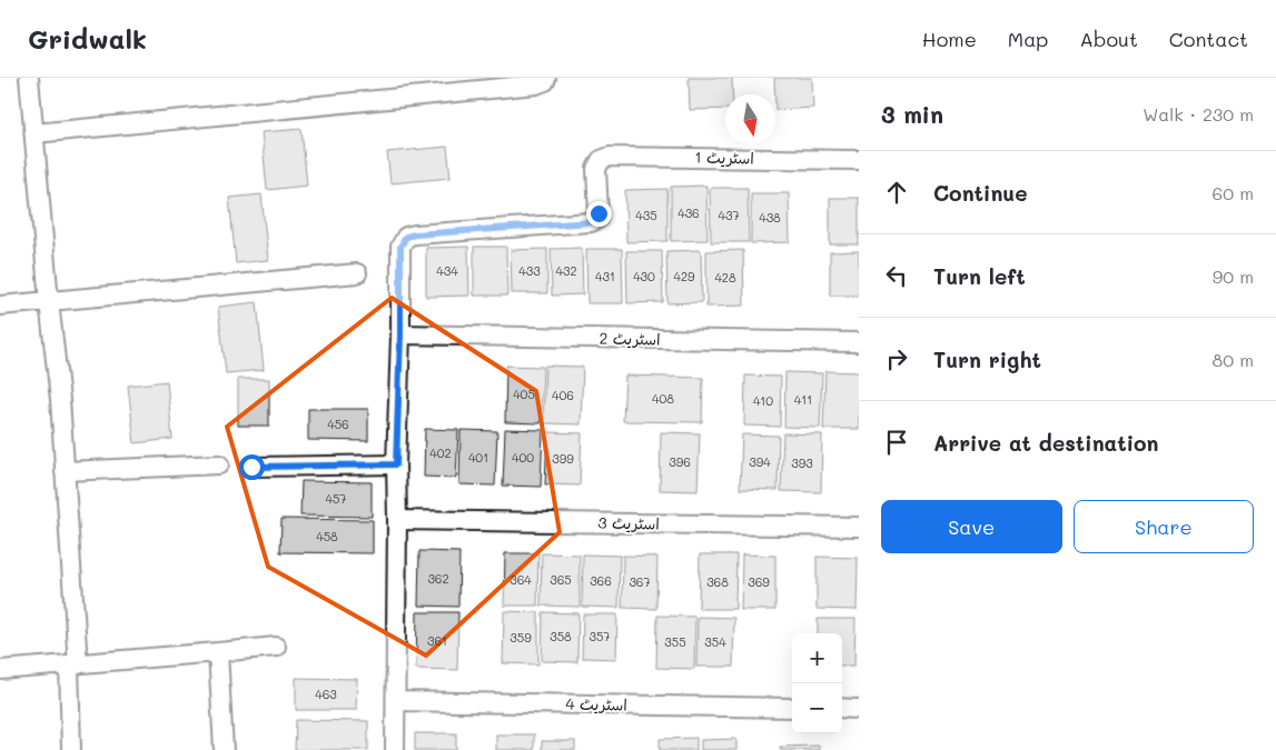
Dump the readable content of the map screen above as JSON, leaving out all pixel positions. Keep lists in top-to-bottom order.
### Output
{
  "streets": {
    "street": [
      "اسٹریٹ 1",
      "اسٹریٹ 2",
      "اسٹریٹ 3",
      "اسٹریٹ 4"
    ]
  },
  "crossings": [
    ["اسٹریٹ 1", "اسٹریٹ 2"]
  ],
  "house_numbers": [
    "436",
    "435",
    "437",
    "438",
    "434",
    "433",
    "432",
    "431",
    "430",
    "429",
    "428",
    "405",
    "406",
    "408",
    "411",
    "410",
    "456",
    "402",
    "401",
    "400",
    "399",
    "396",
    "394",
    "393",
    "457",
    "458",
    "362",
    "364",
    "365",
    "366",
    "367",
    "368",
    "369",
    "358",
    "357",
    "359",
    "361",
    "355",
    "354",
    "463"
  ],
  "north": "bottom",
  "page": {
    "header": "Gridwalk",
    "nav": [
      "Home",
      "Map",
      "About",
      "Contact"
    ],
    "heading": ["3 min", "Walk · 230 m"],
    "list": [
      ["Continue", "60 m"],
      ["Turn left", "90 m"],
      ["Turn right", "80 m"],
      "Arrive at destination"
    ],
    "buttons": ["Save", "Share"],
    "map_buttons": ["+", "−"]
  }
}
